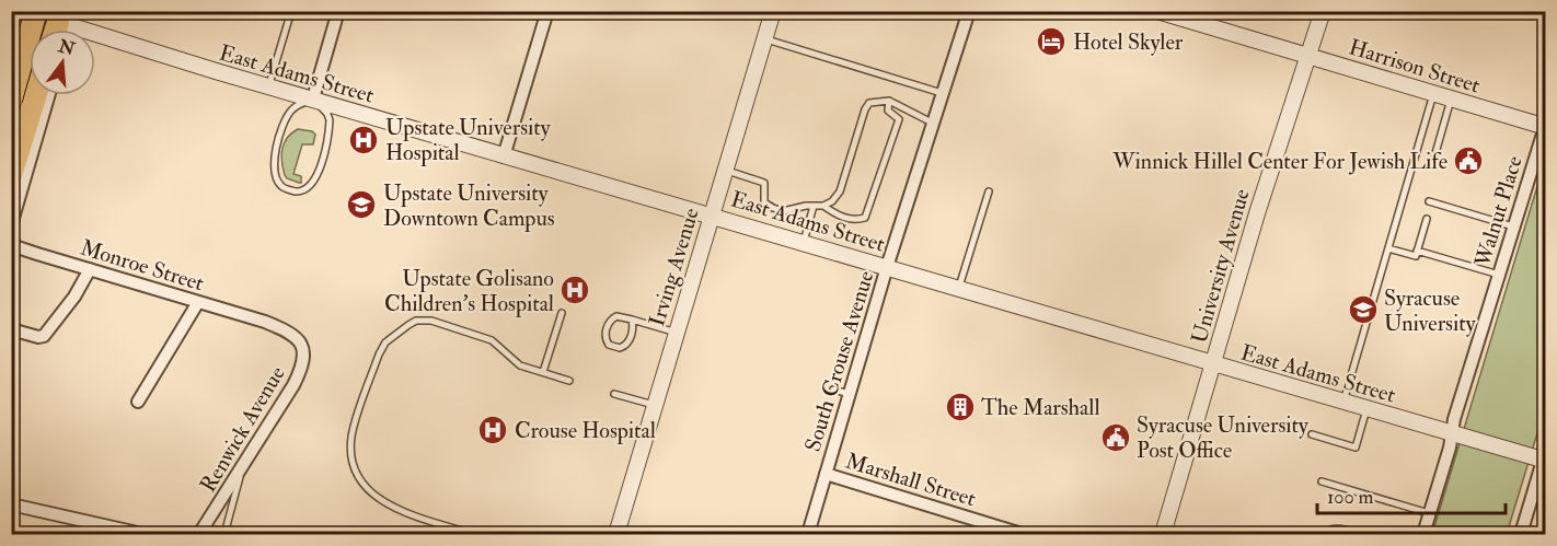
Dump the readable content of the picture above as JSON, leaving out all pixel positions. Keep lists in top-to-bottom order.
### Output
{
  "streets": {
    "street": [
      "Harrison Street",
      "East Adams Street",
      "Walnut Place",
      "Monroe Street",
      "University Avenue",
      "Irving Avenue",
      "South Crouse Avenue",
      "Renwick Avenue",
      "Marshall Street"
    ]
  },
  "crossings": [
    ["Harrison Street", "Walnut Place"],
    ["Harrison Street", "University Avenue"],
    ["East Adams Street", "Walnut Place"],
    ["East Adams Street", "University Avenue"],
    ["East Adams Street", "Irving Avenue"],
    ["East Adams Street", "South Crouse Avenue"],
    ["Monroe Street", "Renwick Avenue"],
    ["South Crouse Avenue", "Marshall Street"]
  ],
  "places": {
    "hotel": ["Hotel Skyler"],
    "hospital": ["Upstate University Hospital", "Upstate Golisano Children's Hospital", "Crouse Hospital"],
    "public building": ["Winnick Hillel Center For Jewish Life", "Syracuse University Post Office"],
    "school or university": ["Upstate University Downtown Campus", "Syracuse University"],
    "building": ["The Marshall"]
  },
  "scale_bar": "100 m",
  "north": "top"
}
